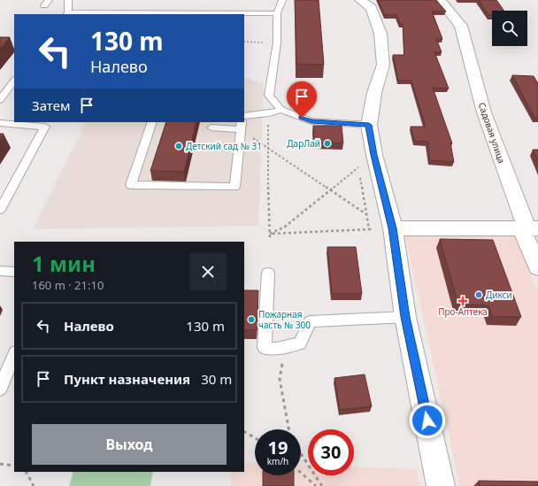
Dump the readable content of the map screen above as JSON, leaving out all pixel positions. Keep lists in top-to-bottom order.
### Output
{
  "streets": {
    "street": ["Садовая улица"]
  },
  "places": {
    "other": [
      "ДарЛай",
      "Детский сад № 31",
      "Дикси",
      "Пожарная часть № 300"
    ],
    "health": ["Про-Аптека"]
  },
  "page": {
    "turn": ["130 m", "Налево"],
    "then": "Затем",
    "heading": ["1 мин", "160 m · 21:10"],
    "list": [
      {
        "name": "Налево",
        "value": "130 m"
      },
      {
        "name": "Пункт назначения",
        "value": "30 m"
      }
    ],
    "buttons": "Выход",
    "speed": "19 km/h",
    "limit": "30"
  }
}
